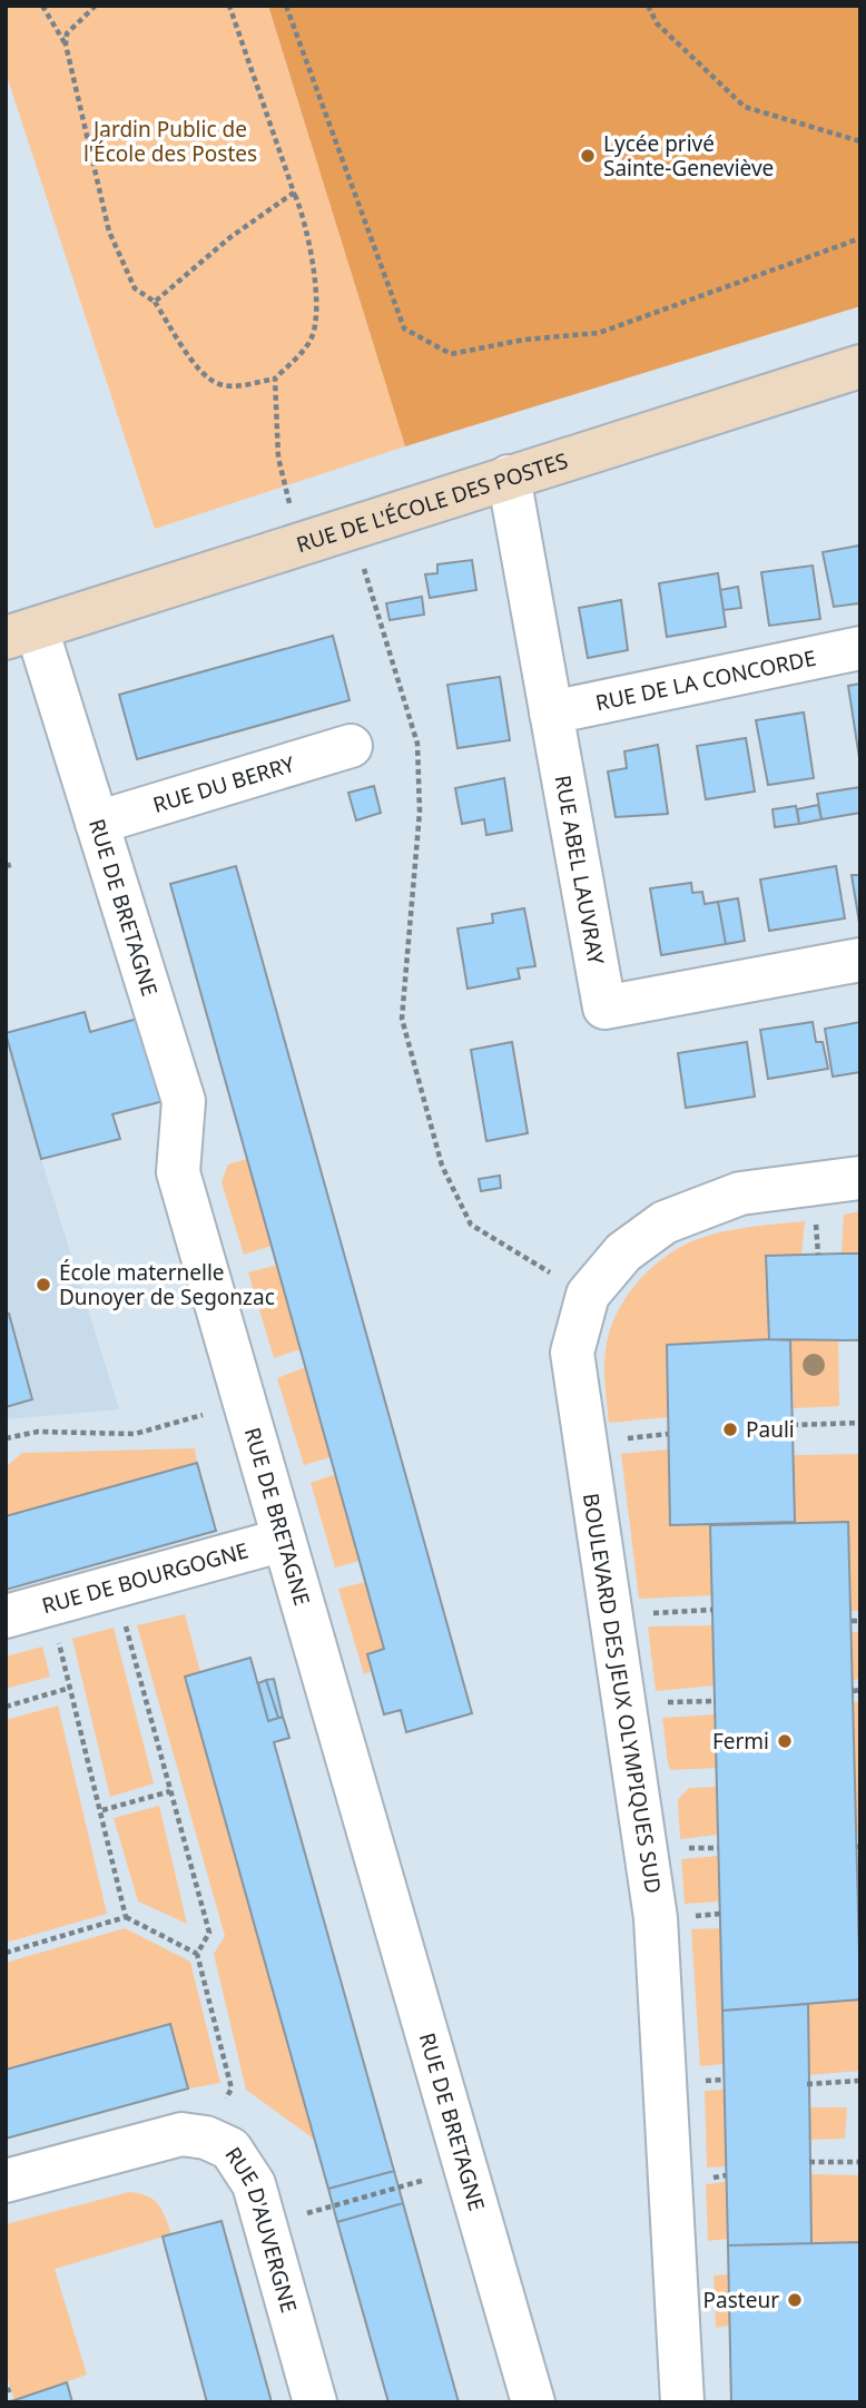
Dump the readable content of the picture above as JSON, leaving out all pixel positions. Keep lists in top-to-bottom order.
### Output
{
  "streets": {
    "main road": ["RUE DE L'ÉCOLE DES POSTES"],
    "street": [
      "RUE DE LA CONCORDE",
      "RUE DU BERRY",
      "RUE ABEL LAUVRAY",
      "RUE DE BRETAGNE",
      "RUE DE BOURGOGNE",
      "BOULEVARD DES JEUX OLYMPIQUES SUD",
      "RUE D'AUVERGNE"
    ]
  },
  "crossings": [
    ["RUE DE L'ÉCOLE DES POSTES", "RUE ABEL LAUVRAY"],
    ["RUE DE L'ÉCOLE DES POSTES", "RUE DE BRETAGNE"],
    ["RUE DE LA CONCORDE", "RUE ABEL LAUVRAY"],
    ["RUE DU BERRY", "RUE DE BRETAGNE"],
    ["RUE DE BRETAGNE", "RUE DE BOURGOGNE"]
  ],
  "parks": ["Jardin Public de l'École des Postes"],
  "places": [
    "Lycée privé Sainte-Geneviève",
    "École maternelle Dunoyer de Segonzac",
    "Pauli",
    "Fermi",
    "Pasteur"
  ]
}
